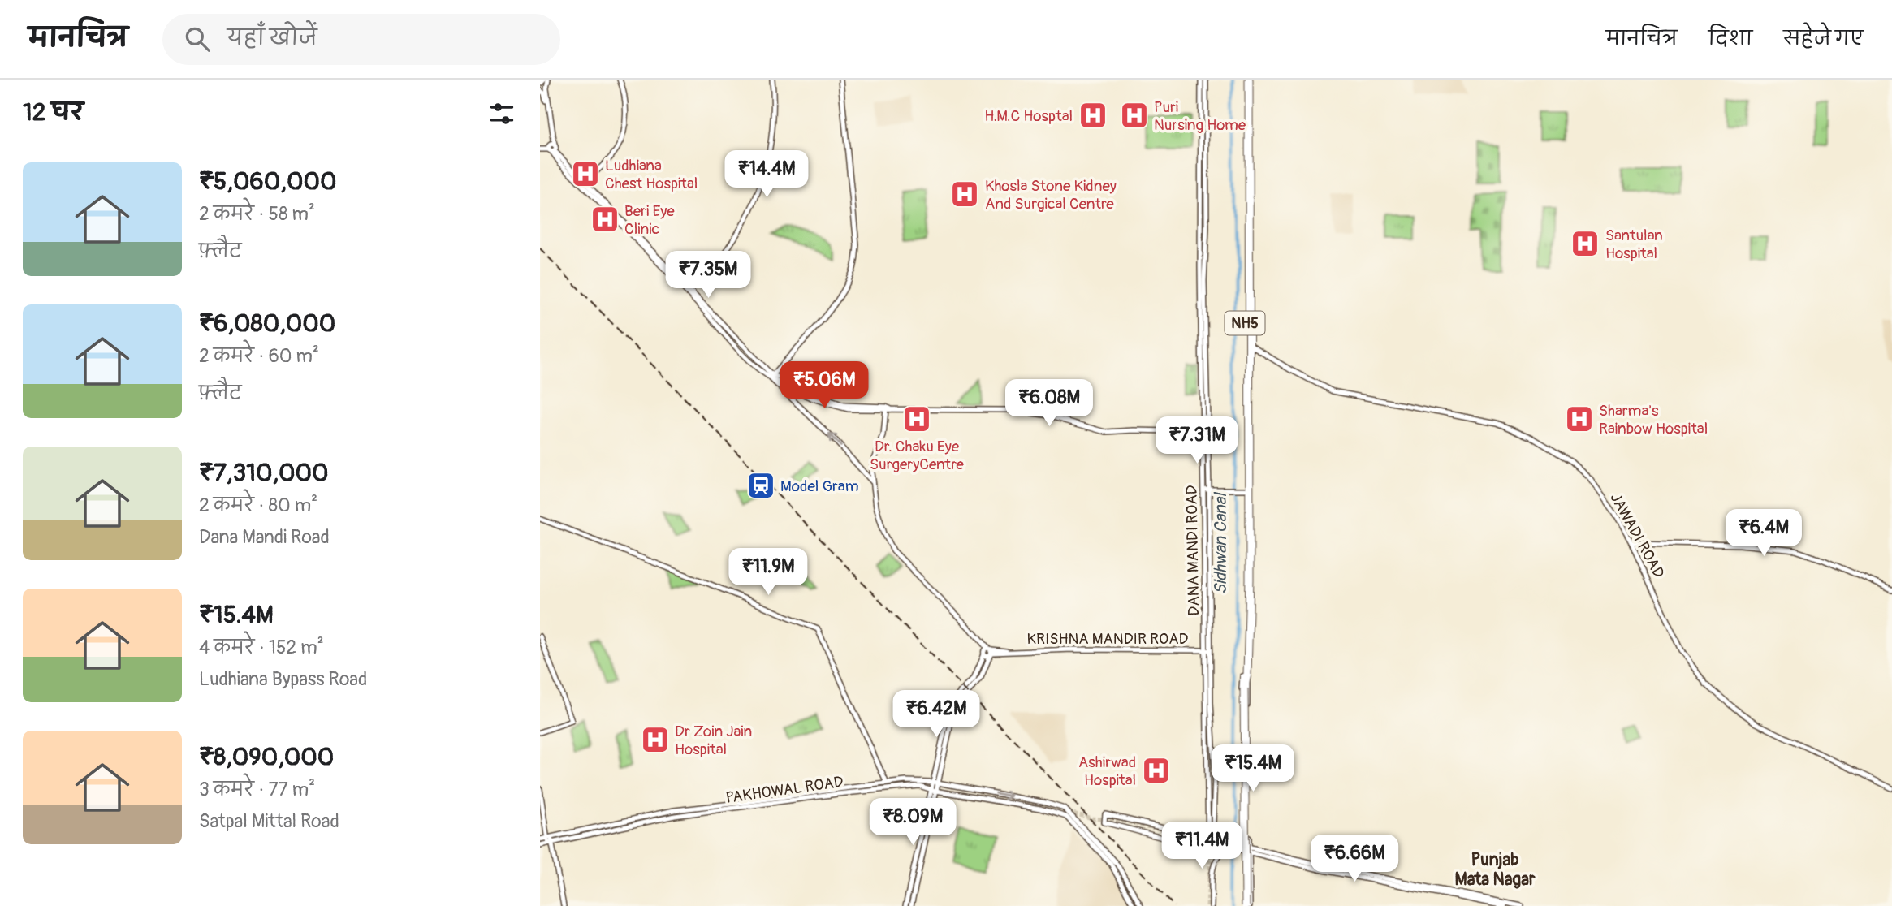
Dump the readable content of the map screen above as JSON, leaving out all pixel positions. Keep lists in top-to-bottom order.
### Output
{
  "streets": {
    "highway": ["NH5"],
    "street": [
      "JAWADI ROAD",
      "DANA MANDI ROAD",
      "KRISHNA MANDIR ROAD",
      "PAKHOWAL ROAD"
    ]
  },
  "crossings": [
    ["NH5", "JAWADI ROAD"],
    ["DANA MANDI ROAD", "KRISHNA MANDIR ROAD"]
  ],
  "districts": ["Punjab Mata Nagar"],
  "water": ["Sidhwan Canal"],
  "places": {
    "hospital": [
      "H.M.C Hosptal",
      "Puri Nursing Home",
      "Ludhiana Chest Hospital",
      "Khosla Stone Kidney And Surgical Centre",
      "Beri Eye Clinic",
      "Santulan Hospital",
      "Dr. Chaku Eye SurgeryCentre",
      "Sharma's Rainbow Hospital",
      "Dr Zoin Jain Hospital",
      "Ashirwad Hospital"
    ],
    "station": ["Model Gram"]
  },
  "page": {
    "header": "मानचित्र",
    "search": "यहाँ खोजें",
    "nav": ["मानचित्र", "दिशा", "सहेजे गए"],
    "heading": "12 घर",
    "list": [
      {
        "name": "₹5,060,000",
        "note": "2 कमरे · 58 m² · फ़्लैट"
      },
      {
        "name": "₹6,080,000",
        "note": "2 कमरे · 60 m² · फ़्लैट"
      },
      {
        "name": "₹7,310,000",
        "note": "2 कमरे · 80 m² · Dana Mandi Road"
      },
      {
        "name": "₹15.4M",
        "note": "4 कमरे · 152 m² · Ludhiana Bypass Road"
      },
      {
        "name": "₹8,090,000",
        "note": "3 कमरे · 77 m² · Satpal Mittal Road"
      }
    ],
    "price": [
      "₹14.4M",
      "₹7.35M",
      "₹5.06M",
      "₹6.08M",
      "₹7.31M",
      "₹6.4M",
      "₹11.9M",
      "₹6.42M",
      "₹15.4M",
      "₹8.09M",
      "₹11.4M",
      "₹6.66M"
    ]
  }
}
